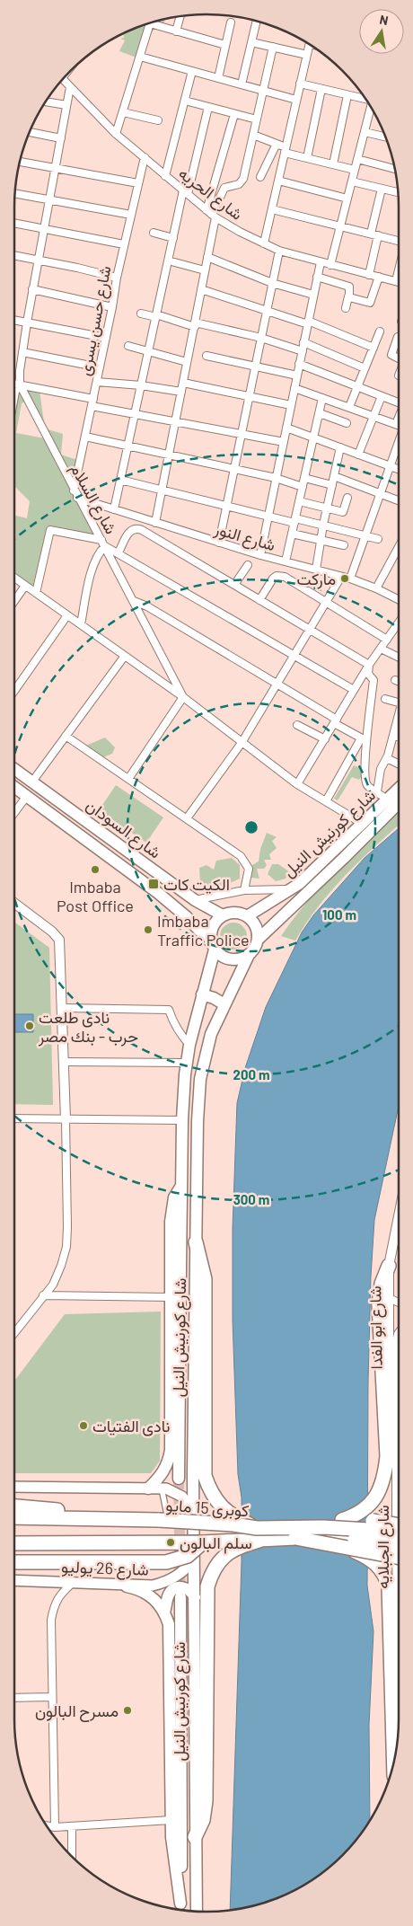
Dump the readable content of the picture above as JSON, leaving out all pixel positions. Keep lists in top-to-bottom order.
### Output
{
  "streets": {
    "highway": ["كوبرى 15 مايو"],
    "main road": ["شارع السودان", "شارع كورنيش النيل", "شارع 26 يوليو"],
    "street": [
      "شارع الحريه",
      "شارع حسن يسرى",
      "شارع السلام",
      "شارع النور",
      "شارع ابو الفدا",
      "شارع الجبلايه"
    ]
  },
  "crossings": [
    ["شارع الحريه", "شارع حسن يسرى"],
    ["شارع حسن يسرى", "شارع السلام"],
    ["شارع السلام", "شارع النور"],
    ["شارع السلام", "شارع كورنيش النيل"],
    ["شارع السودان", "شارع كورنيش النيل"],
    ["شارع كورنيش النيل", "شارع 26 يوليو"]
  ],
  "places": {
    "other": [
      "ماركت",
      "Imbaba Post Office",
      "Imbaba Traffic Police",
      "نادى طلعت حرب - بنك مصر",
      "نادى الفتيات",
      "سلم البالون",
      "مسرح البالون"
    ],
    "transit": ["الکيت کات"]
  },
  "north": "top",
  "rings": ["100 m", "200 m", "300 m"]
}
